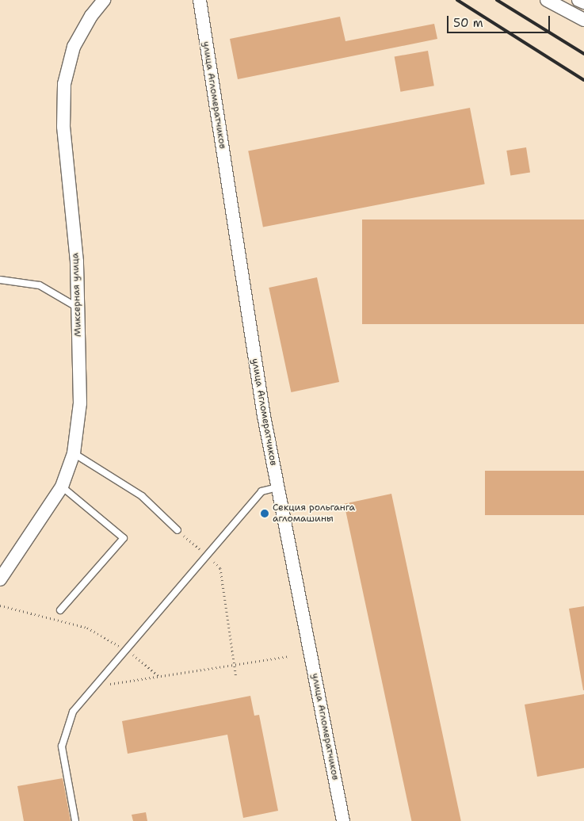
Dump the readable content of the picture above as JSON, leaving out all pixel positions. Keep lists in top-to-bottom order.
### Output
{
  "streets": {
    "street": ["улица Агломератчиков", "Миксерная улица"]
  },
  "places": ["Секция рольганга агломашины"],
  "scale_bar": "50 m"
}
